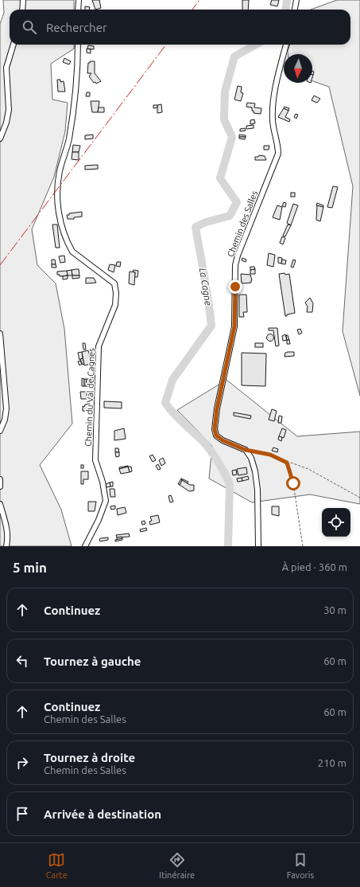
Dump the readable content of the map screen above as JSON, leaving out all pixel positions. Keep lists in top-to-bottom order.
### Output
{
  "streets": {
    "street": ["Chemin des Salles", "Chemin du Val de Cagnes"]
  },
  "water": ["La Cagne"],
  "north": "bottom",
  "page": {
    "search": "Rechercher",
    "heading": ["5 min", "À pied · 360 m"],
    "list": [
      ["Continuez", "30 m"],
      ["Tournez à gauche", "60 m"],
      ["Continuez", "Chemin des Salles", "60 m"],
      ["Tournez à droite", "Chemin des Salles", "210 m"],
      "Arrivée à destination"
    ],
    "nav": ["Carte", "Itinéraire", "Favoris"]
  }
}
